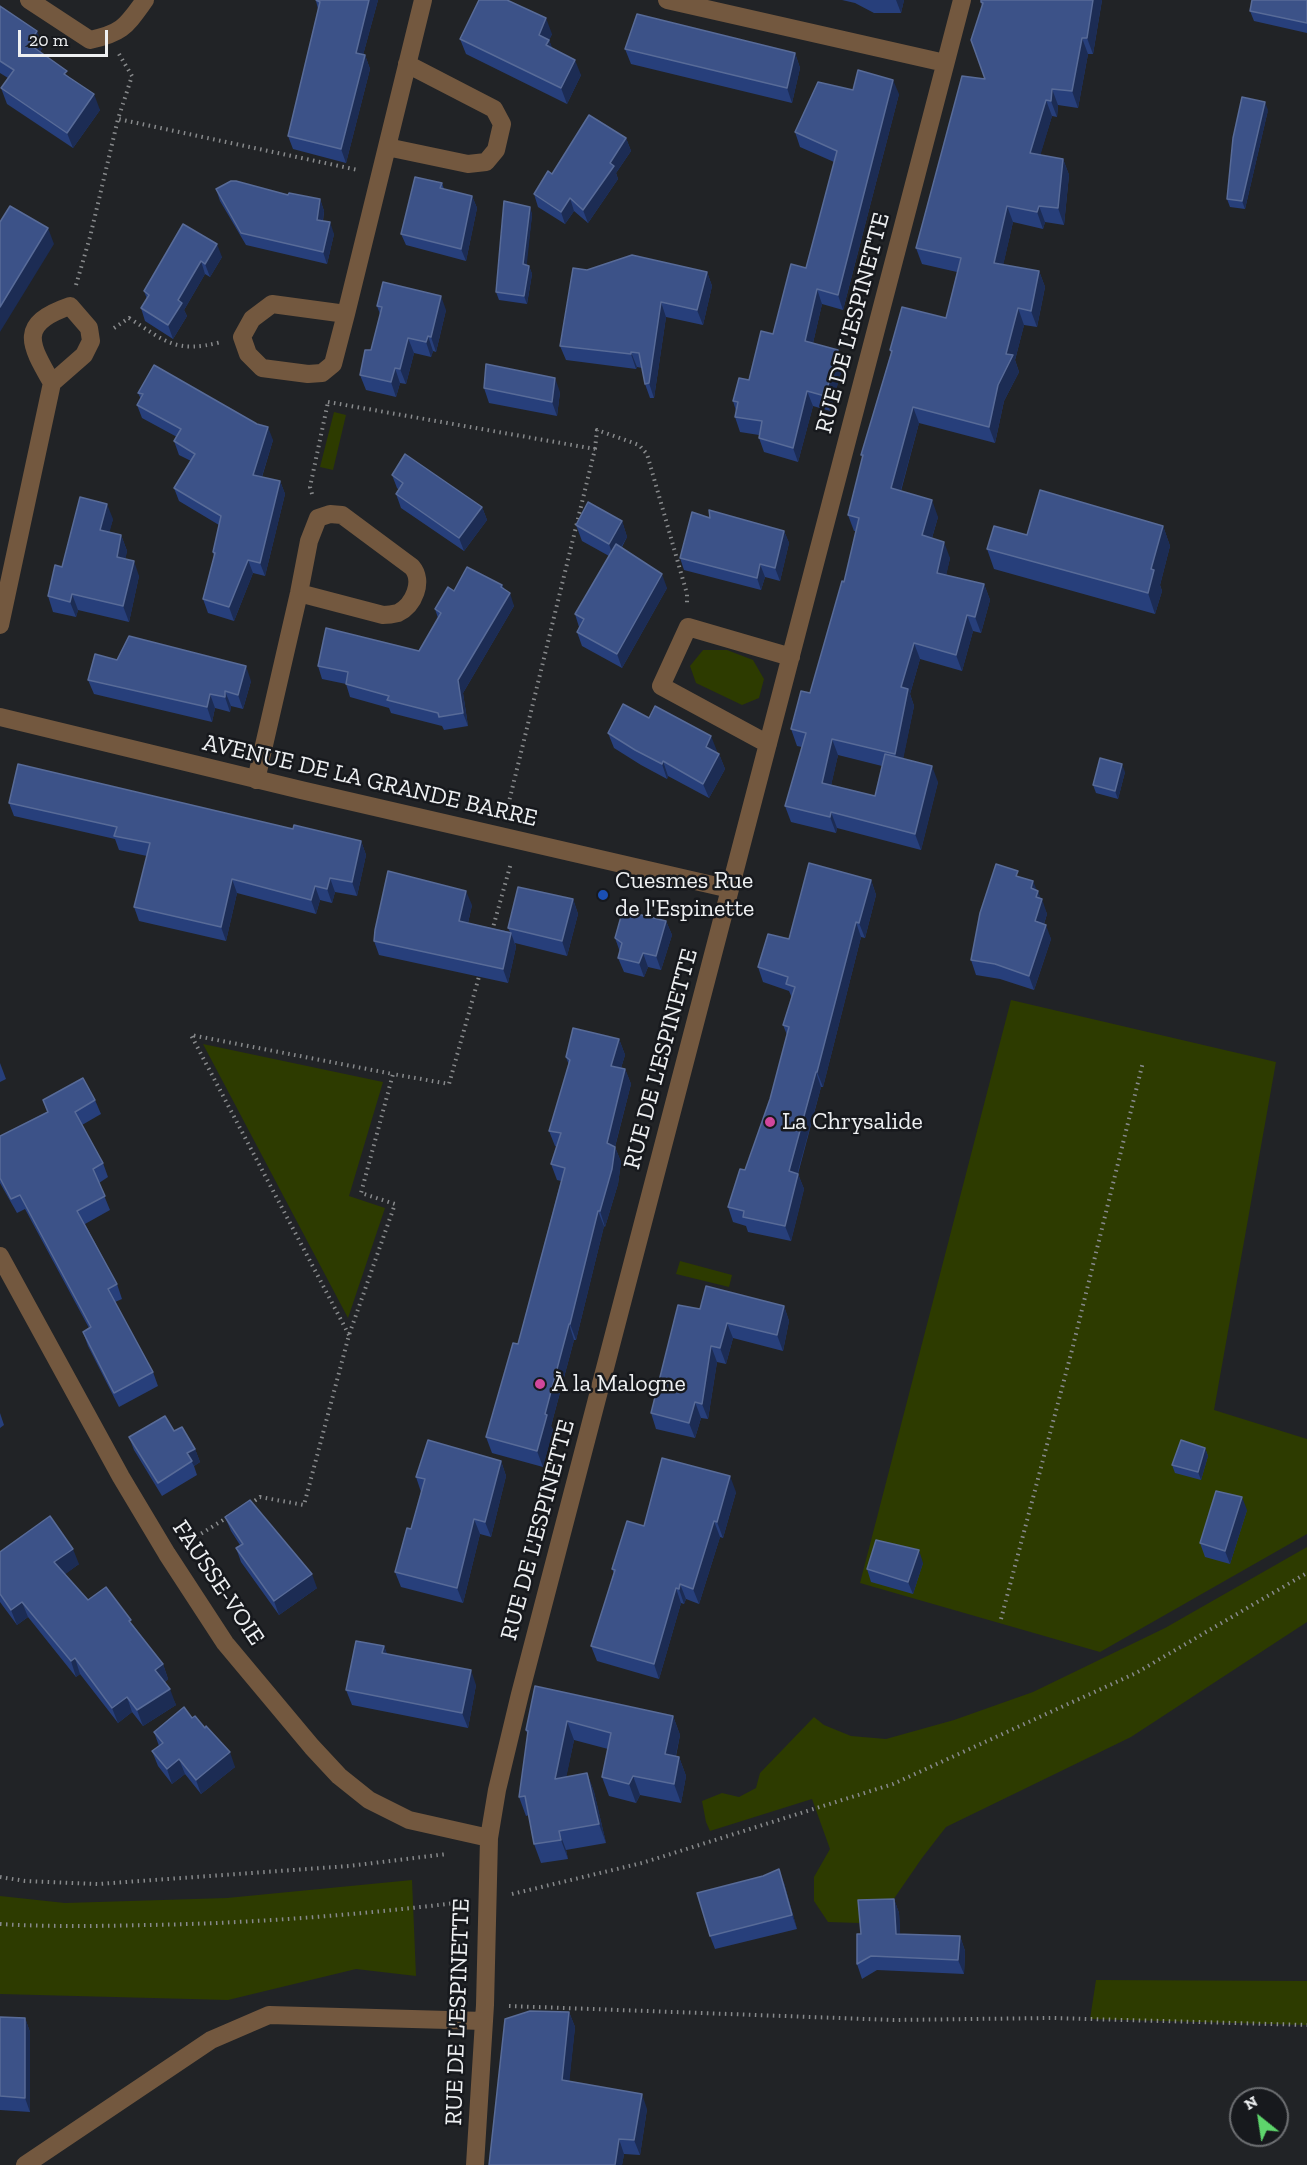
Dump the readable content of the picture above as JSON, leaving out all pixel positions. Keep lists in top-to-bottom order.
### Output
{
  "streets": {
    "street": ["RUE DE L'ESPINETTE", "AVENUE DE LA GRANDE BARRE", "FAUSSE-VOIE"]
  },
  "crossings": [
    ["RUE DE L'ESPINETTE", "AVENUE DE LA GRANDE BARRE"],
    ["RUE DE L'ESPINETTE", "FAUSSE-VOIE"]
  ],
  "places": ["Cuesmes Rue de l'Espinette", "La Chrysalide", "À la Malogne"],
  "scale_bar": "20 m",
  "north": "top left"
}
